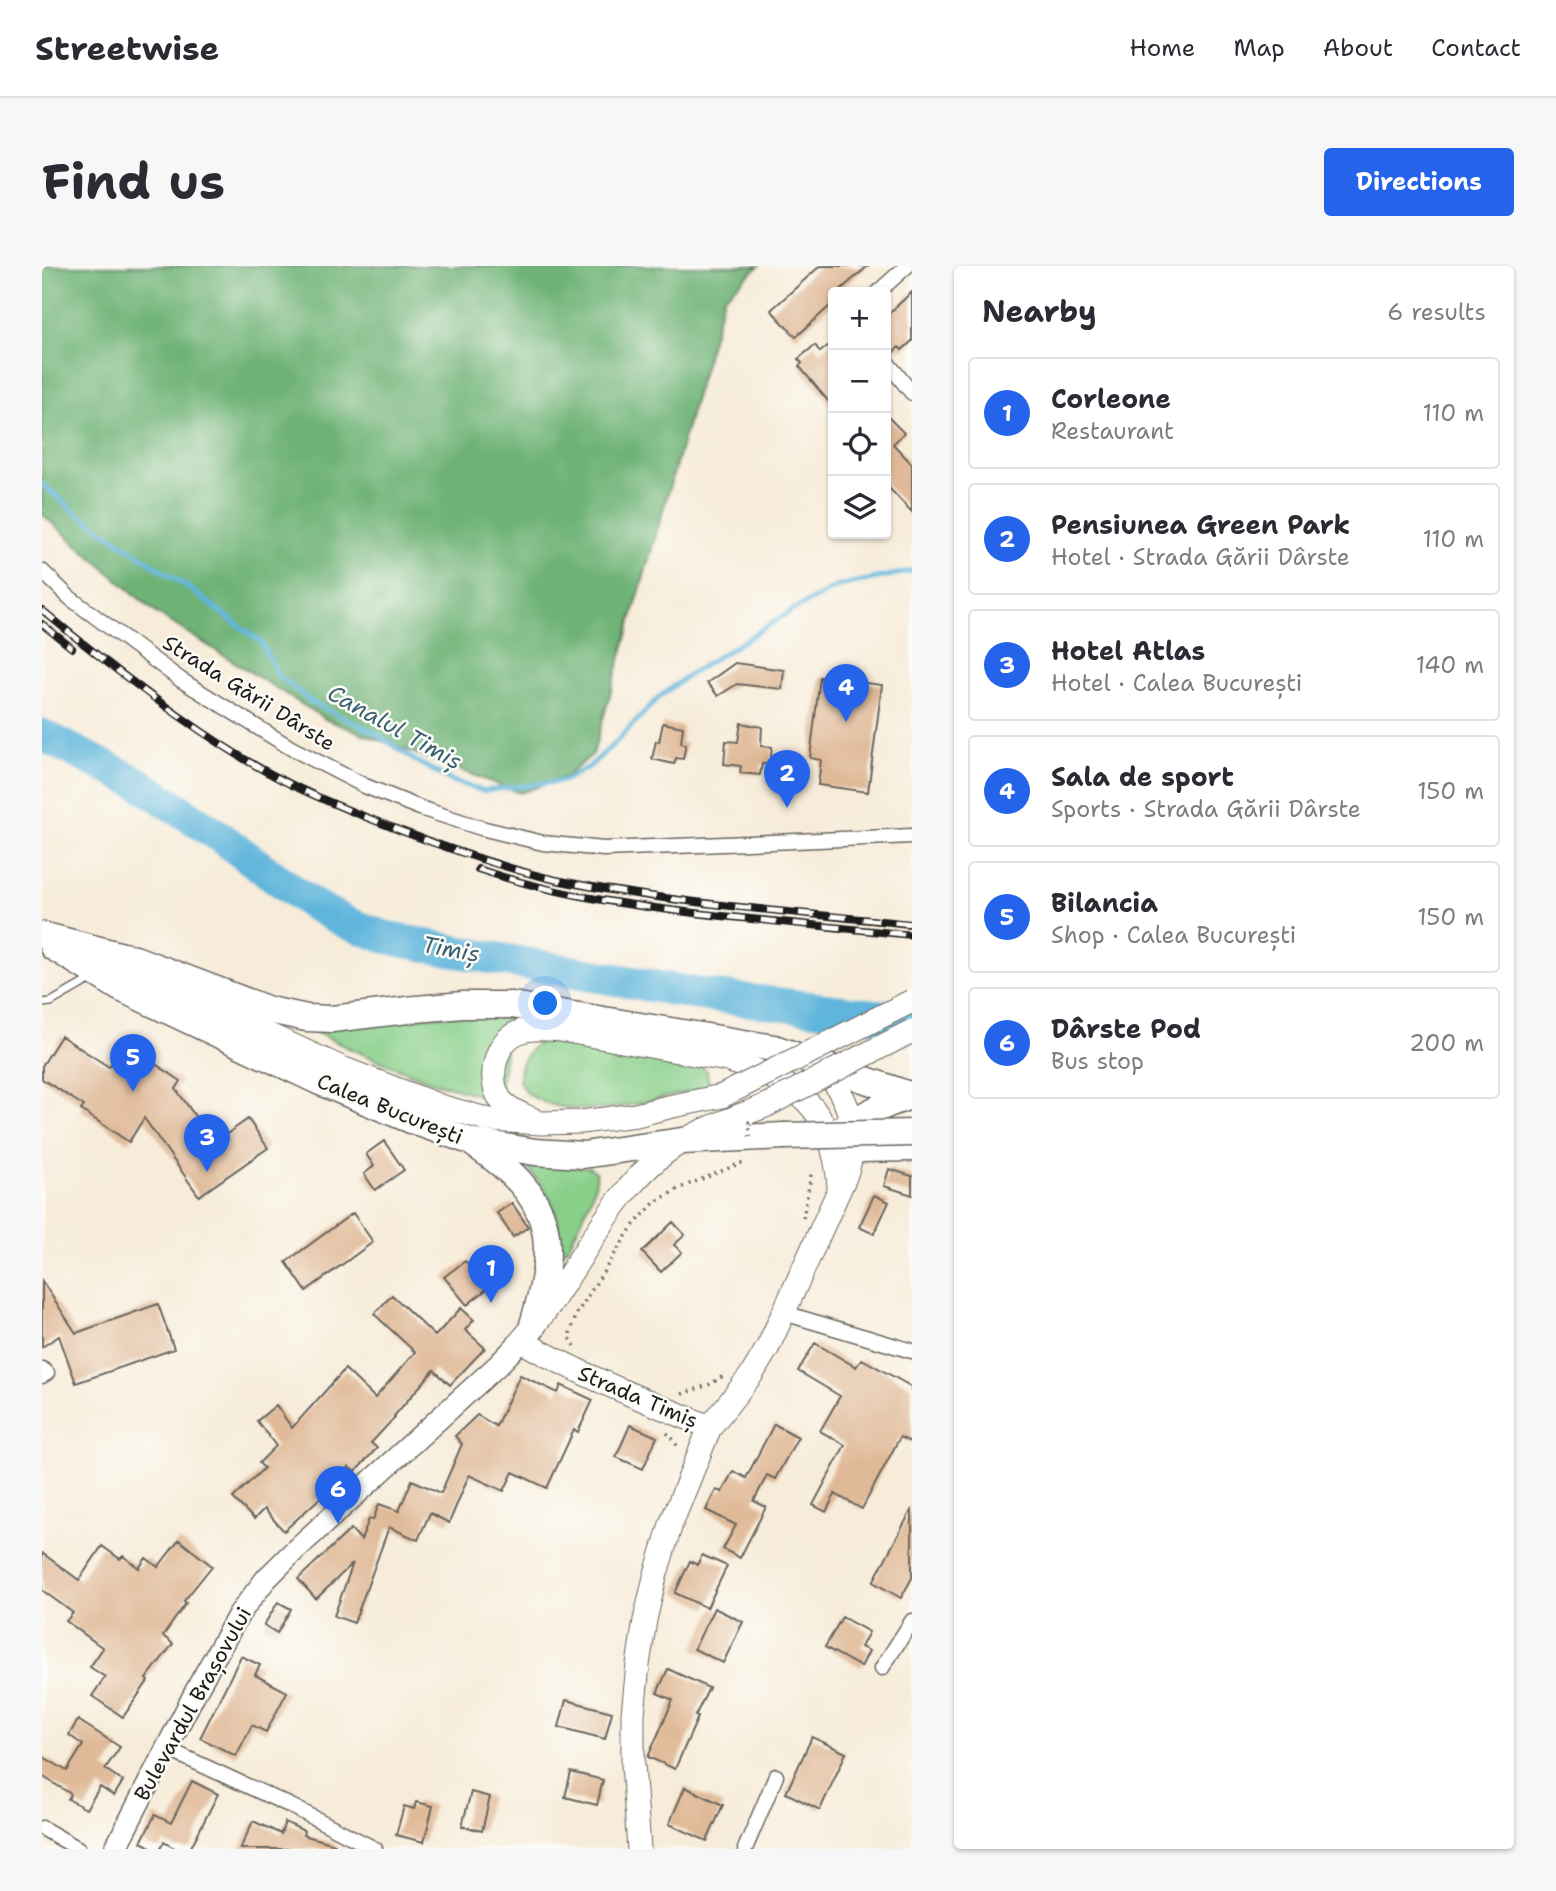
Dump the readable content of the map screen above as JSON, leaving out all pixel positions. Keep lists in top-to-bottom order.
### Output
{
  "streets": {
    "highway": ["Calea București"],
    "main road": ["Strada Timiș", "Bulevardul Brașovului"],
    "street": ["Strada Gării Dârste"]
  },
  "crossings": [
    ["Calea București", "Bulevardul Brașovului"],
    ["Strada Timiș", "Bulevardul Brașovului"]
  ],
  "water": ["Canalul Timiș", "Timiș"],
  "page": {
    "header": "Streetwise",
    "nav": [
      "Home",
      "Map",
      "About",
      "Contact"
    ],
    "buttons": "Directions",
    "title": "Find us",
    "heading": ["Nearby", "6 results"],
    "map_buttons": ["+", "−"],
    "list": [
      {
        "mark": "1",
        "name": "Corleone",
        "note": "Restaurant",
        "value": "110 m"
      },
      {
        "mark": "2",
        "name": "Pensiunea Green Park",
        "note": "Hotel · Strada Gării Dârste",
        "value": "110 m"
      },
      {
        "mark": "3",
        "name": "Hotel Atlas",
        "note": "Hotel · Calea București",
        "value": "140 m"
      },
      {
        "mark": "4",
        "name": "Sala de sport",
        "note": "Sports · Strada Gării Dârste",
        "value": "150 m"
      },
      {
        "mark": "5",
        "name": "Bilancia",
        "note": "Shop · Calea București",
        "value": "150 m"
      },
      {
        "mark": "6",
        "name": "Dârste Pod",
        "note": "Bus stop",
        "value": "200 m"
      }
    ],
    "pins": [
      "4",
      "2",
      "5",
      "3",
      "1",
      "6"
    ]
  }
}
